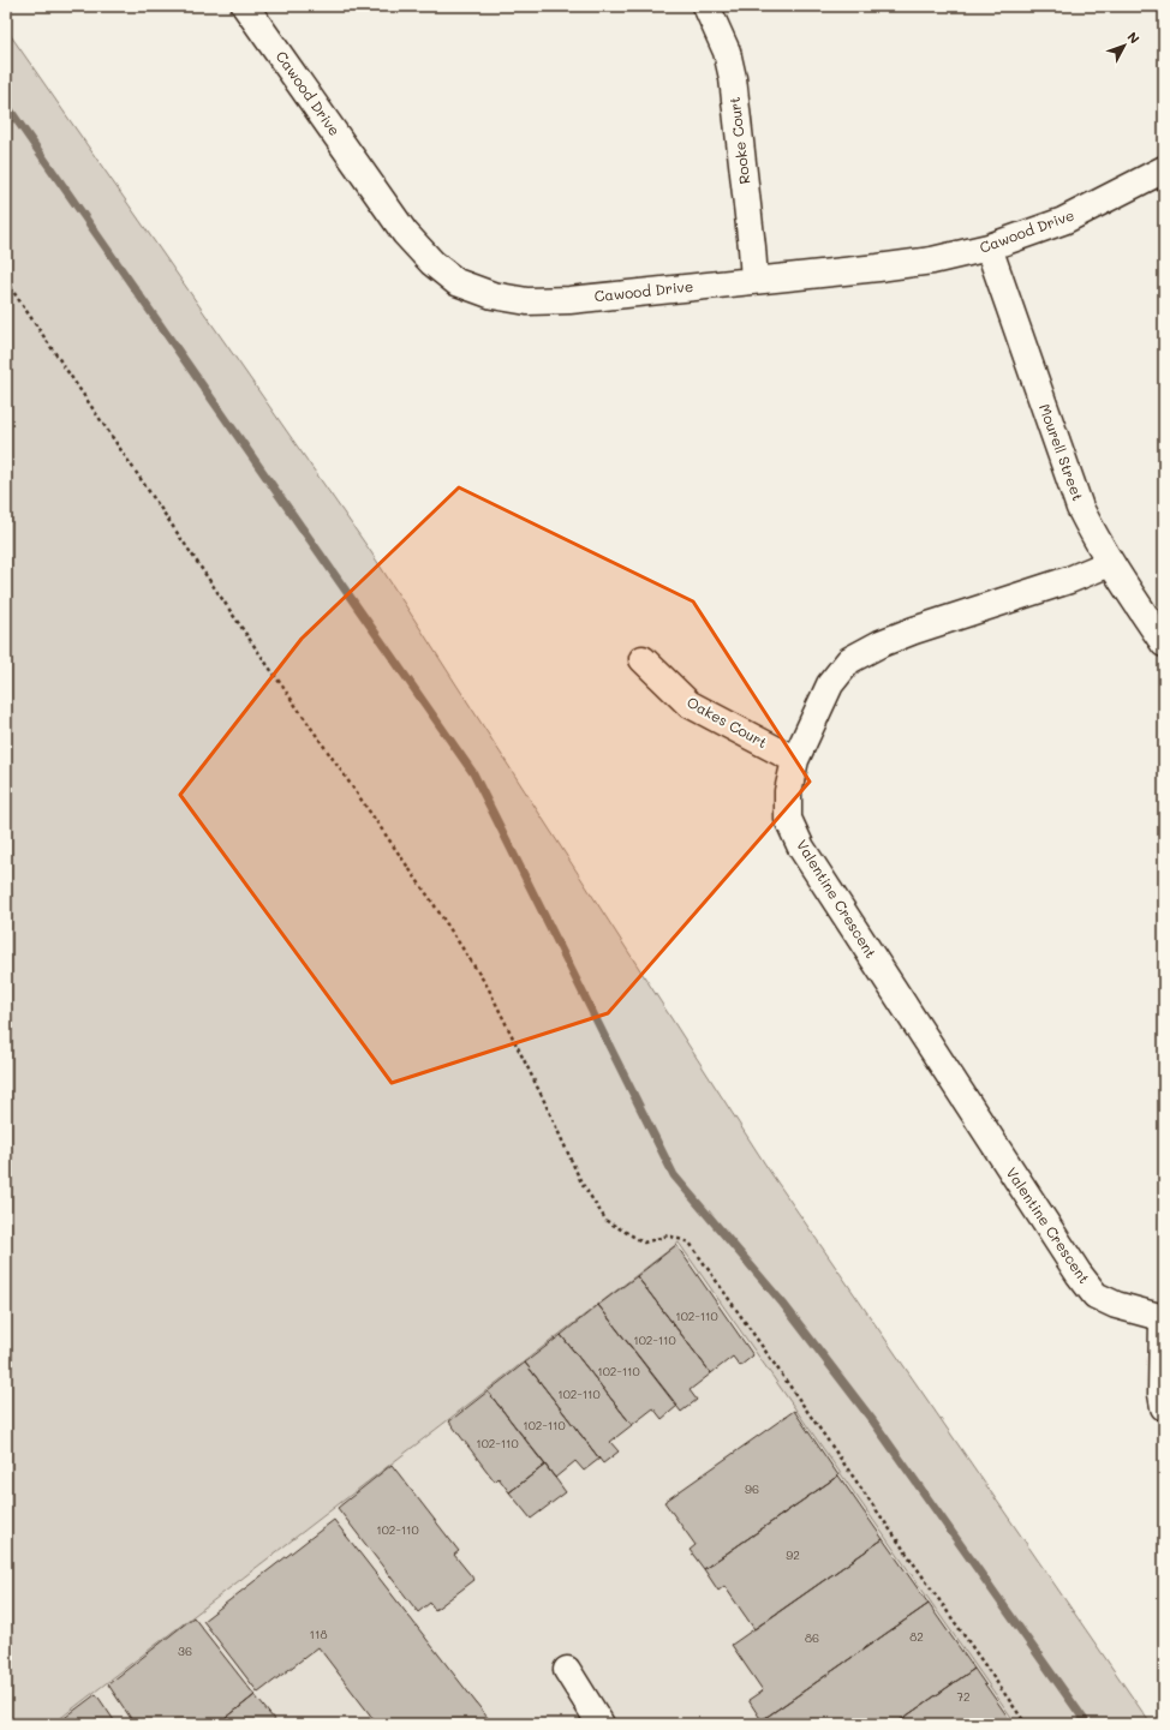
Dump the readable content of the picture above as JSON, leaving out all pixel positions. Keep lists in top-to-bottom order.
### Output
{
  "streets": {
    "street": [
      "Cawood Drive",
      "Rooke Court",
      "Mourell Street",
      "Oakes Court",
      "Valentine Crescent"
    ]
  },
  "crossings": [
    ["Cawood Drive", "Rooke Court"],
    ["Cawood Drive", "Mourell Street"],
    ["Mourell Street", "Valentine Crescent"],
    ["Oakes Court", "Valentine Crescent"]
  ],
  "house_numbers": [
    "102-110",
    "102-110",
    "102-110",
    "102-110",
    "102-110",
    "102-110",
    "96",
    "102-110",
    "92",
    "118",
    "82",
    "86",
    "36",
    "72"
  ],
  "north": "top right"
}
